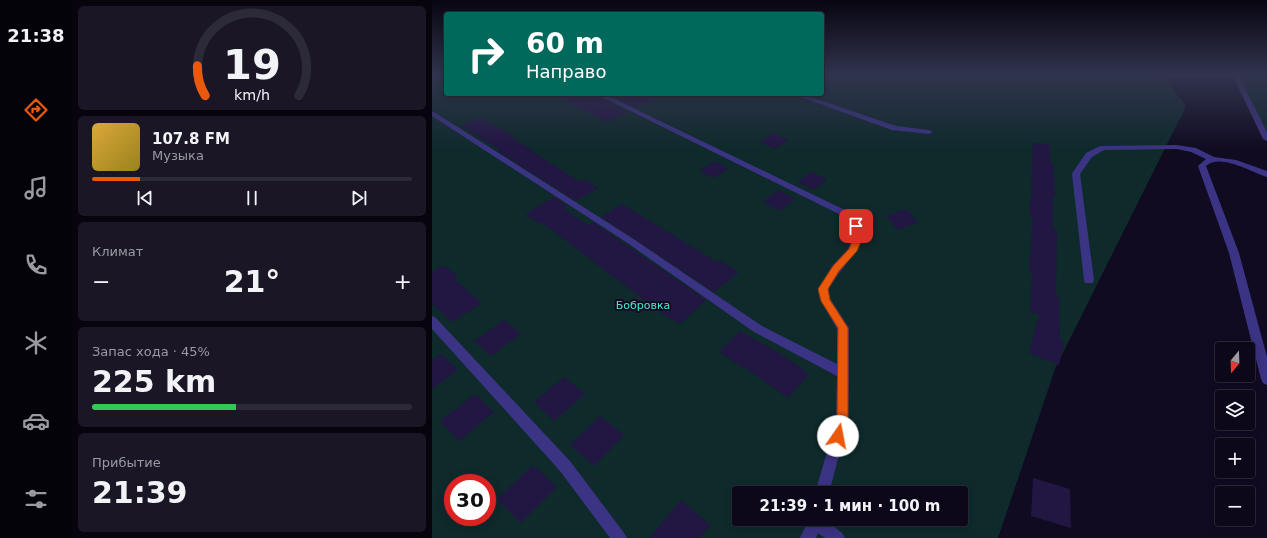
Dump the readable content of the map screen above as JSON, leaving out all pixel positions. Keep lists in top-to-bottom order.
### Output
{
  "parks": ["Бобровка"],
  "north": "bottom",
  "page": {
    "tabs": "21:38",
    "turn": ["60 m", "Направо"],
    "song": ["107.8 FM", "Музыка"],
    "tile": [
      "Климат",
      ["Запас хода · 45%", "225 km"],
      ["Прибытие", "21:39"]
    ],
    "heat": ["−", "21°", "+"],
    "map_buttons": ["+", "−"],
    "limit": "30",
    "trip": "21:39 · 1 мин · 100 m",
    "gauge": ["19", "km/h"]
  }
}
